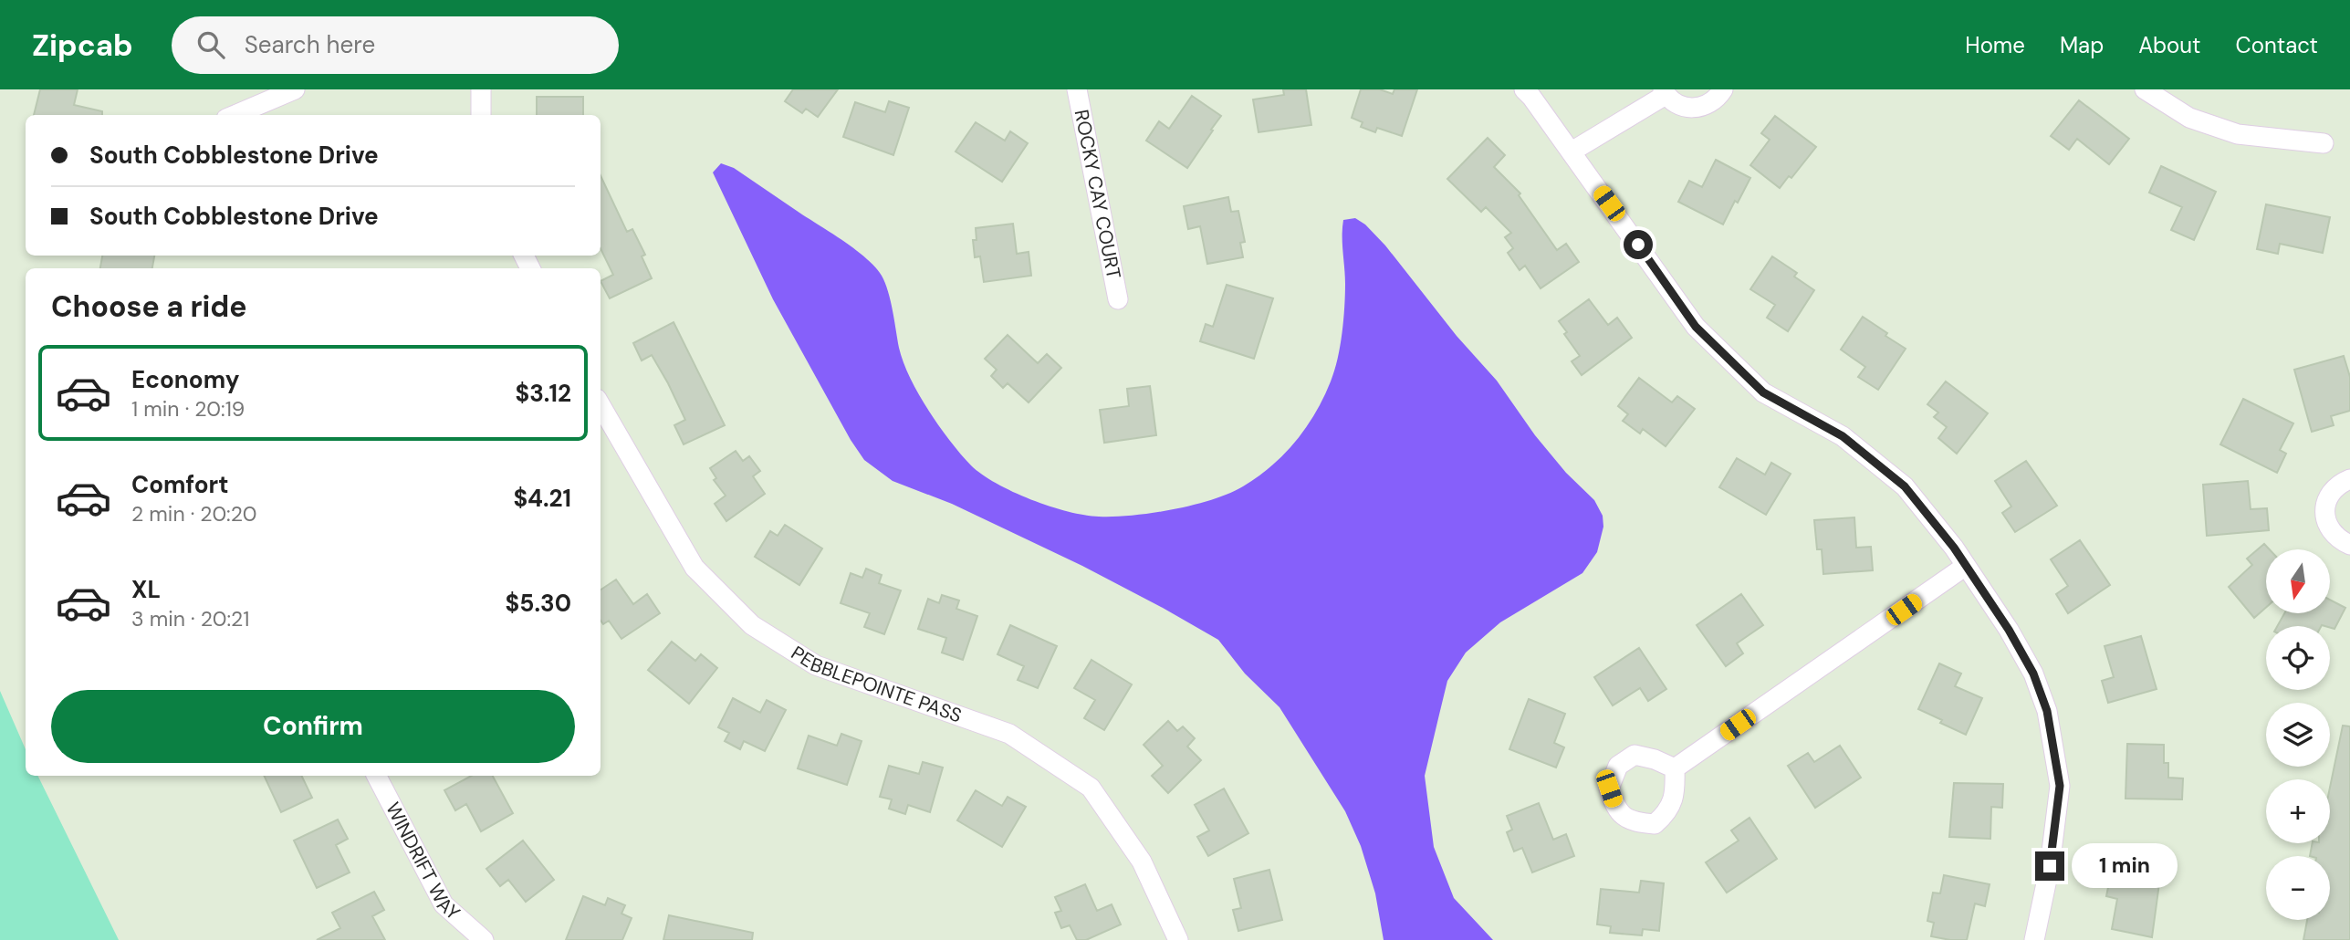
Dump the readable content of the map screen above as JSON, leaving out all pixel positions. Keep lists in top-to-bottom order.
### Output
{
  "streets": {
    "street": ["ROCKY CAY COURT", "PEBBLEPOINTE PASS", "WINDRIFT WAY"]
  },
  "north": "bottom",
  "page": {
    "header": "Zipcab",
    "search": "Search here",
    "nav": [
      "Home",
      "Map",
      "About",
      "Contact"
    ],
    "banner": ["South Cobblestone Drive", "South Cobblestone Drive"],
    "heading": "Choose a ride",
    "list": [
      {
        "name": "Economy",
        "note": "1 min · 20:19",
        "value": "$3.12"
      },
      {
        "name": "Comfort",
        "note": "2 min · 20:20",
        "value": "$4.21"
      },
      {
        "name": "XL",
        "note": "3 min · 20:21",
        "value": "$5.30"
      }
    ],
    "map_buttons": ["+", "−"],
    "buttons": "Confirm",
    "bubble": "1 min"
  }
}
